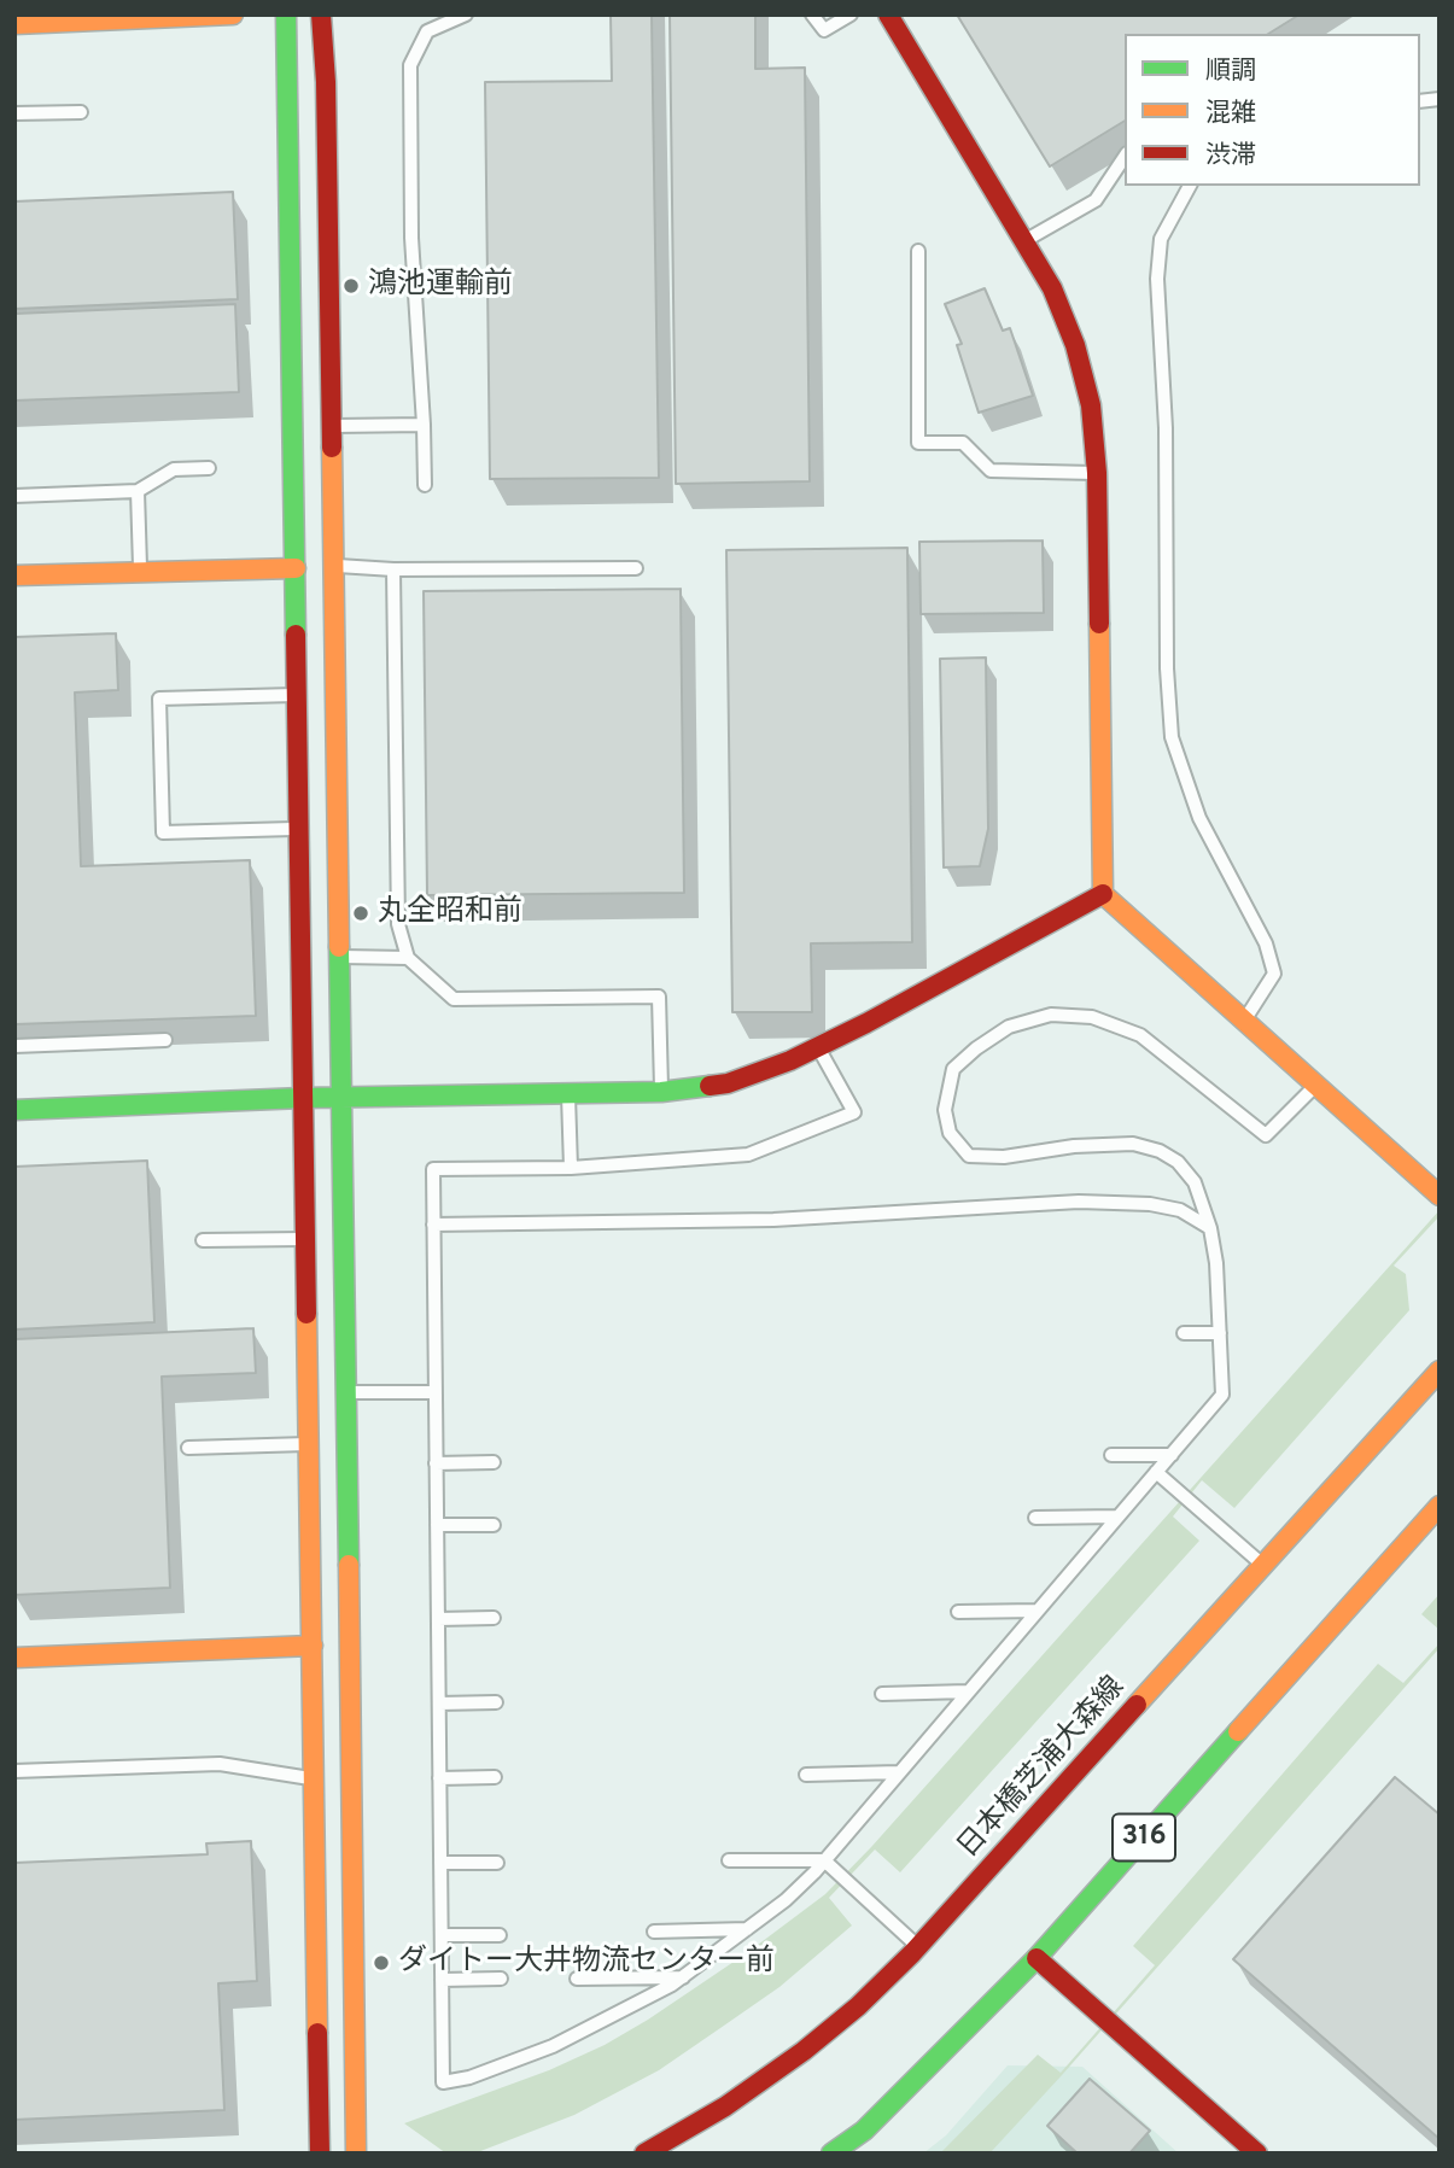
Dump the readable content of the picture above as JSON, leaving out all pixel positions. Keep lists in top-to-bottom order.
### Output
{
  "streets": {
    "street": ["日本橋芝浦大森線", "316"]
  },
  "places": ["鴻池運輸前", "丸全昭和前", "ダイトー大井物流センター前"],
  "legend": ["順調", "混雑", "渋滞"]
}
